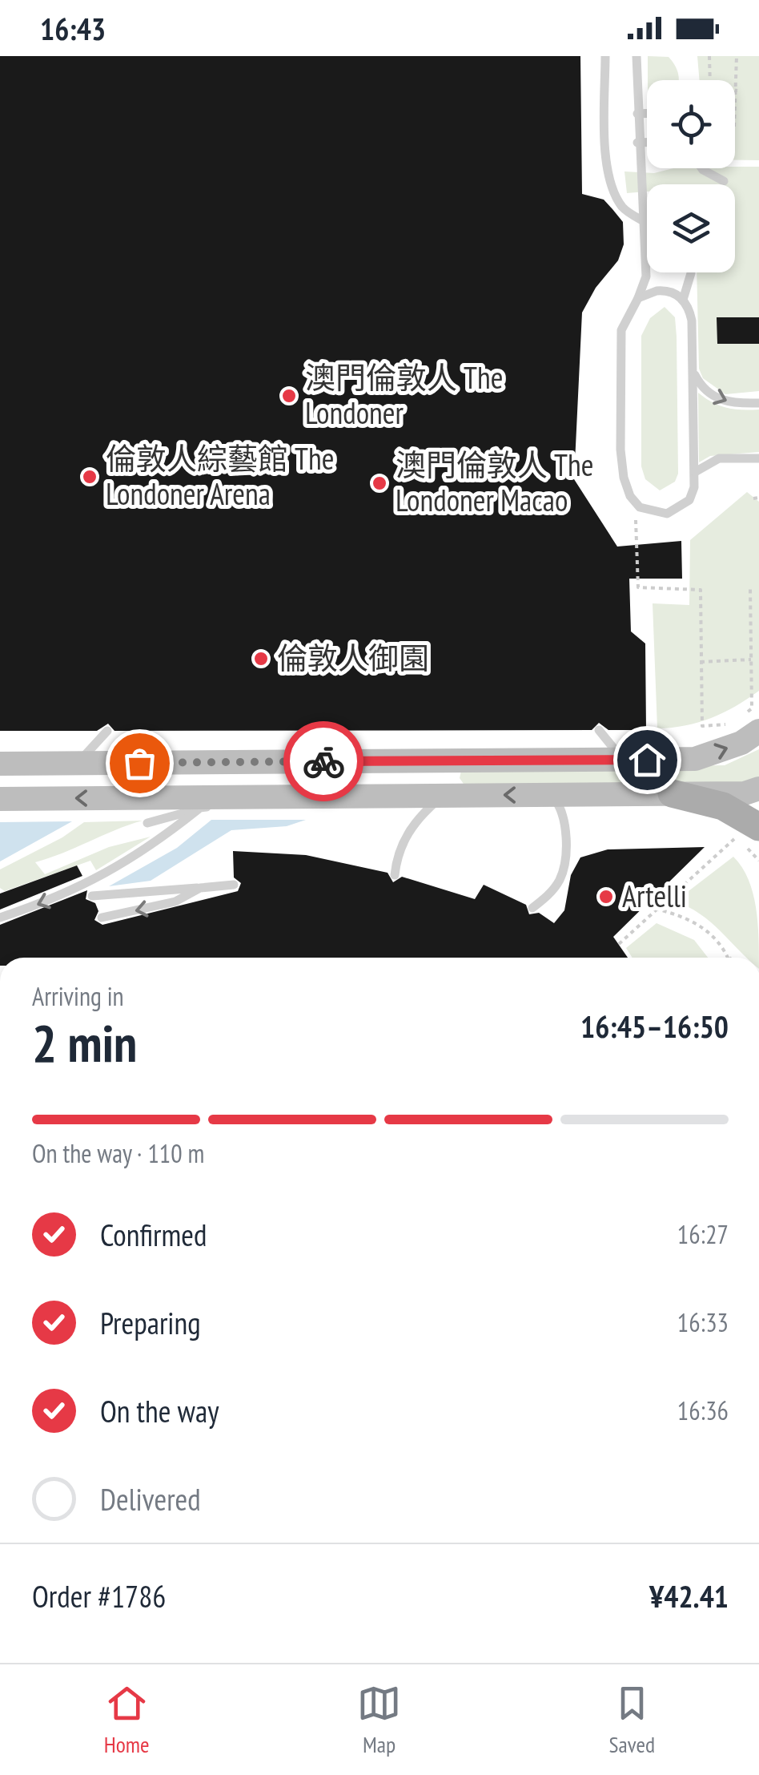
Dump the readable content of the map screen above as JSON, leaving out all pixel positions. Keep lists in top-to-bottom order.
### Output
{
  "places": [
    "澳門倫敦人 The Londoner",
    "倫敦人綜藝館 The Londoner Arena",
    "澳門倫敦人 The Londoner Macao",
    "倫敦人御園",
    "Artelli"
  ],
  "page": {
    "status": "16:43",
    "heading": ["2 min", "Arriving in", "16:45–16:50"],
    "panel": ["Order #1786", "¥42.41"],
    "bar": "On the way · 110 m",
    "list": [
      ["Confirmed", "16:27"],
      ["Preparing", "16:33"],
      ["On the way", "16:36"],
      "Delivered"
    ],
    "tabs": ["Home", "Map", "Saved"]
  }
}
